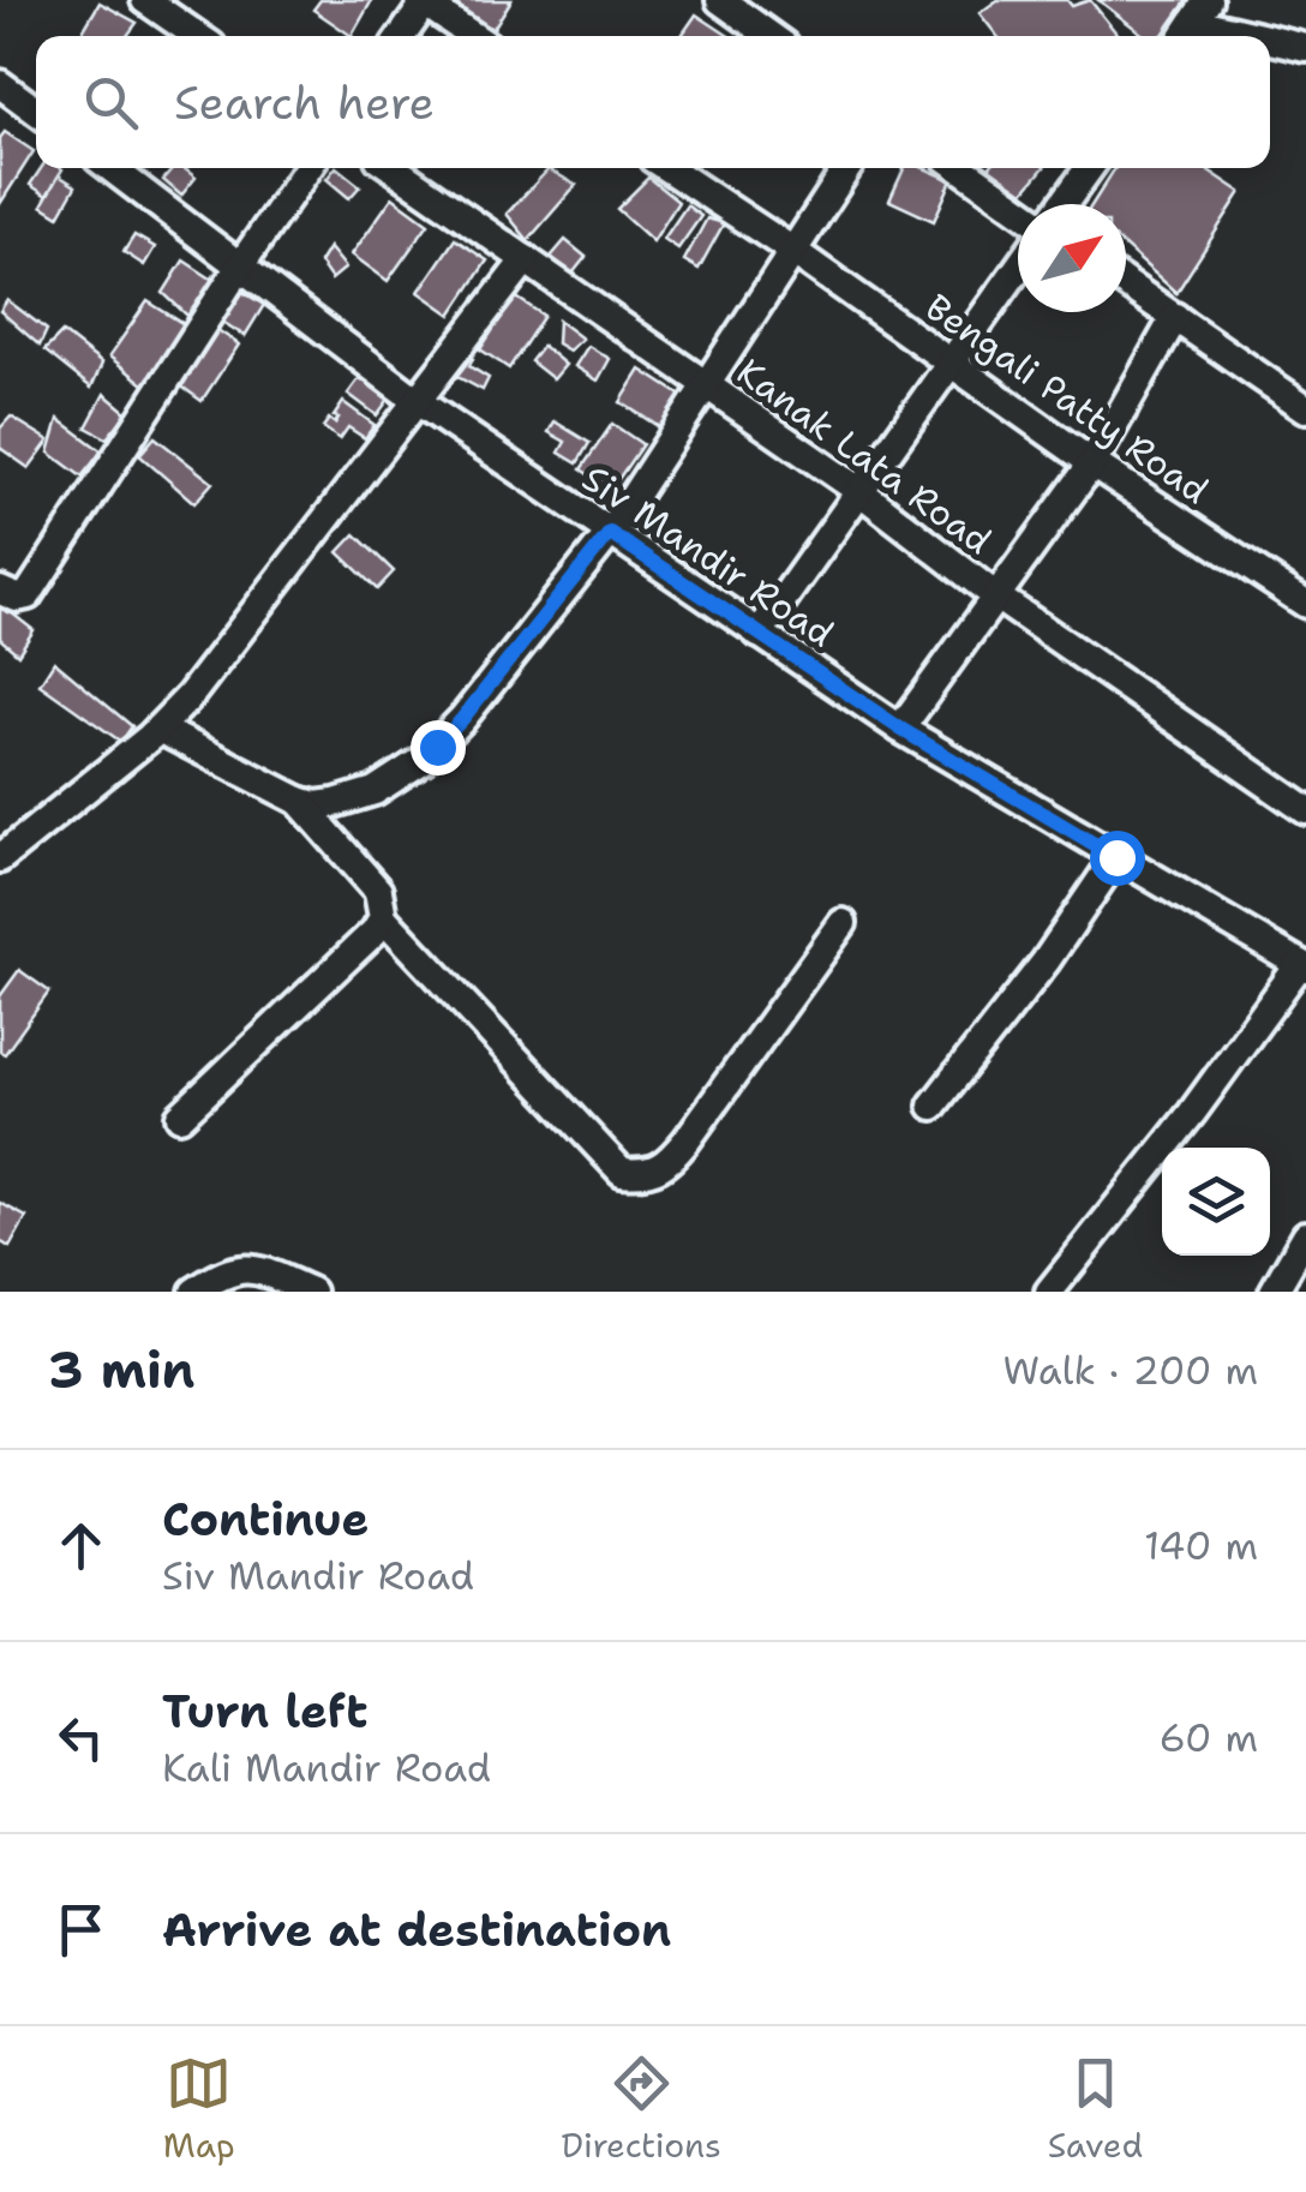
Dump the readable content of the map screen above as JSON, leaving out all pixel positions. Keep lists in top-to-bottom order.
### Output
{
  "streets": {
    "street": ["Bengali Patty Road", "Kanak Lata Road", "Siv Mandir Road"]
  },
  "north": "top right",
  "page": {
    "search": "Search here",
    "heading": ["3 min", "Walk · 200 m"],
    "list": [
      ["Continue", "Siv Mandir Road", "140 m"],
      ["Turn left", "Kali Mandir Road", "60 m"],
      "Arrive at destination"
    ],
    "nav": ["Map", "Directions", "Saved"]
  }
}
